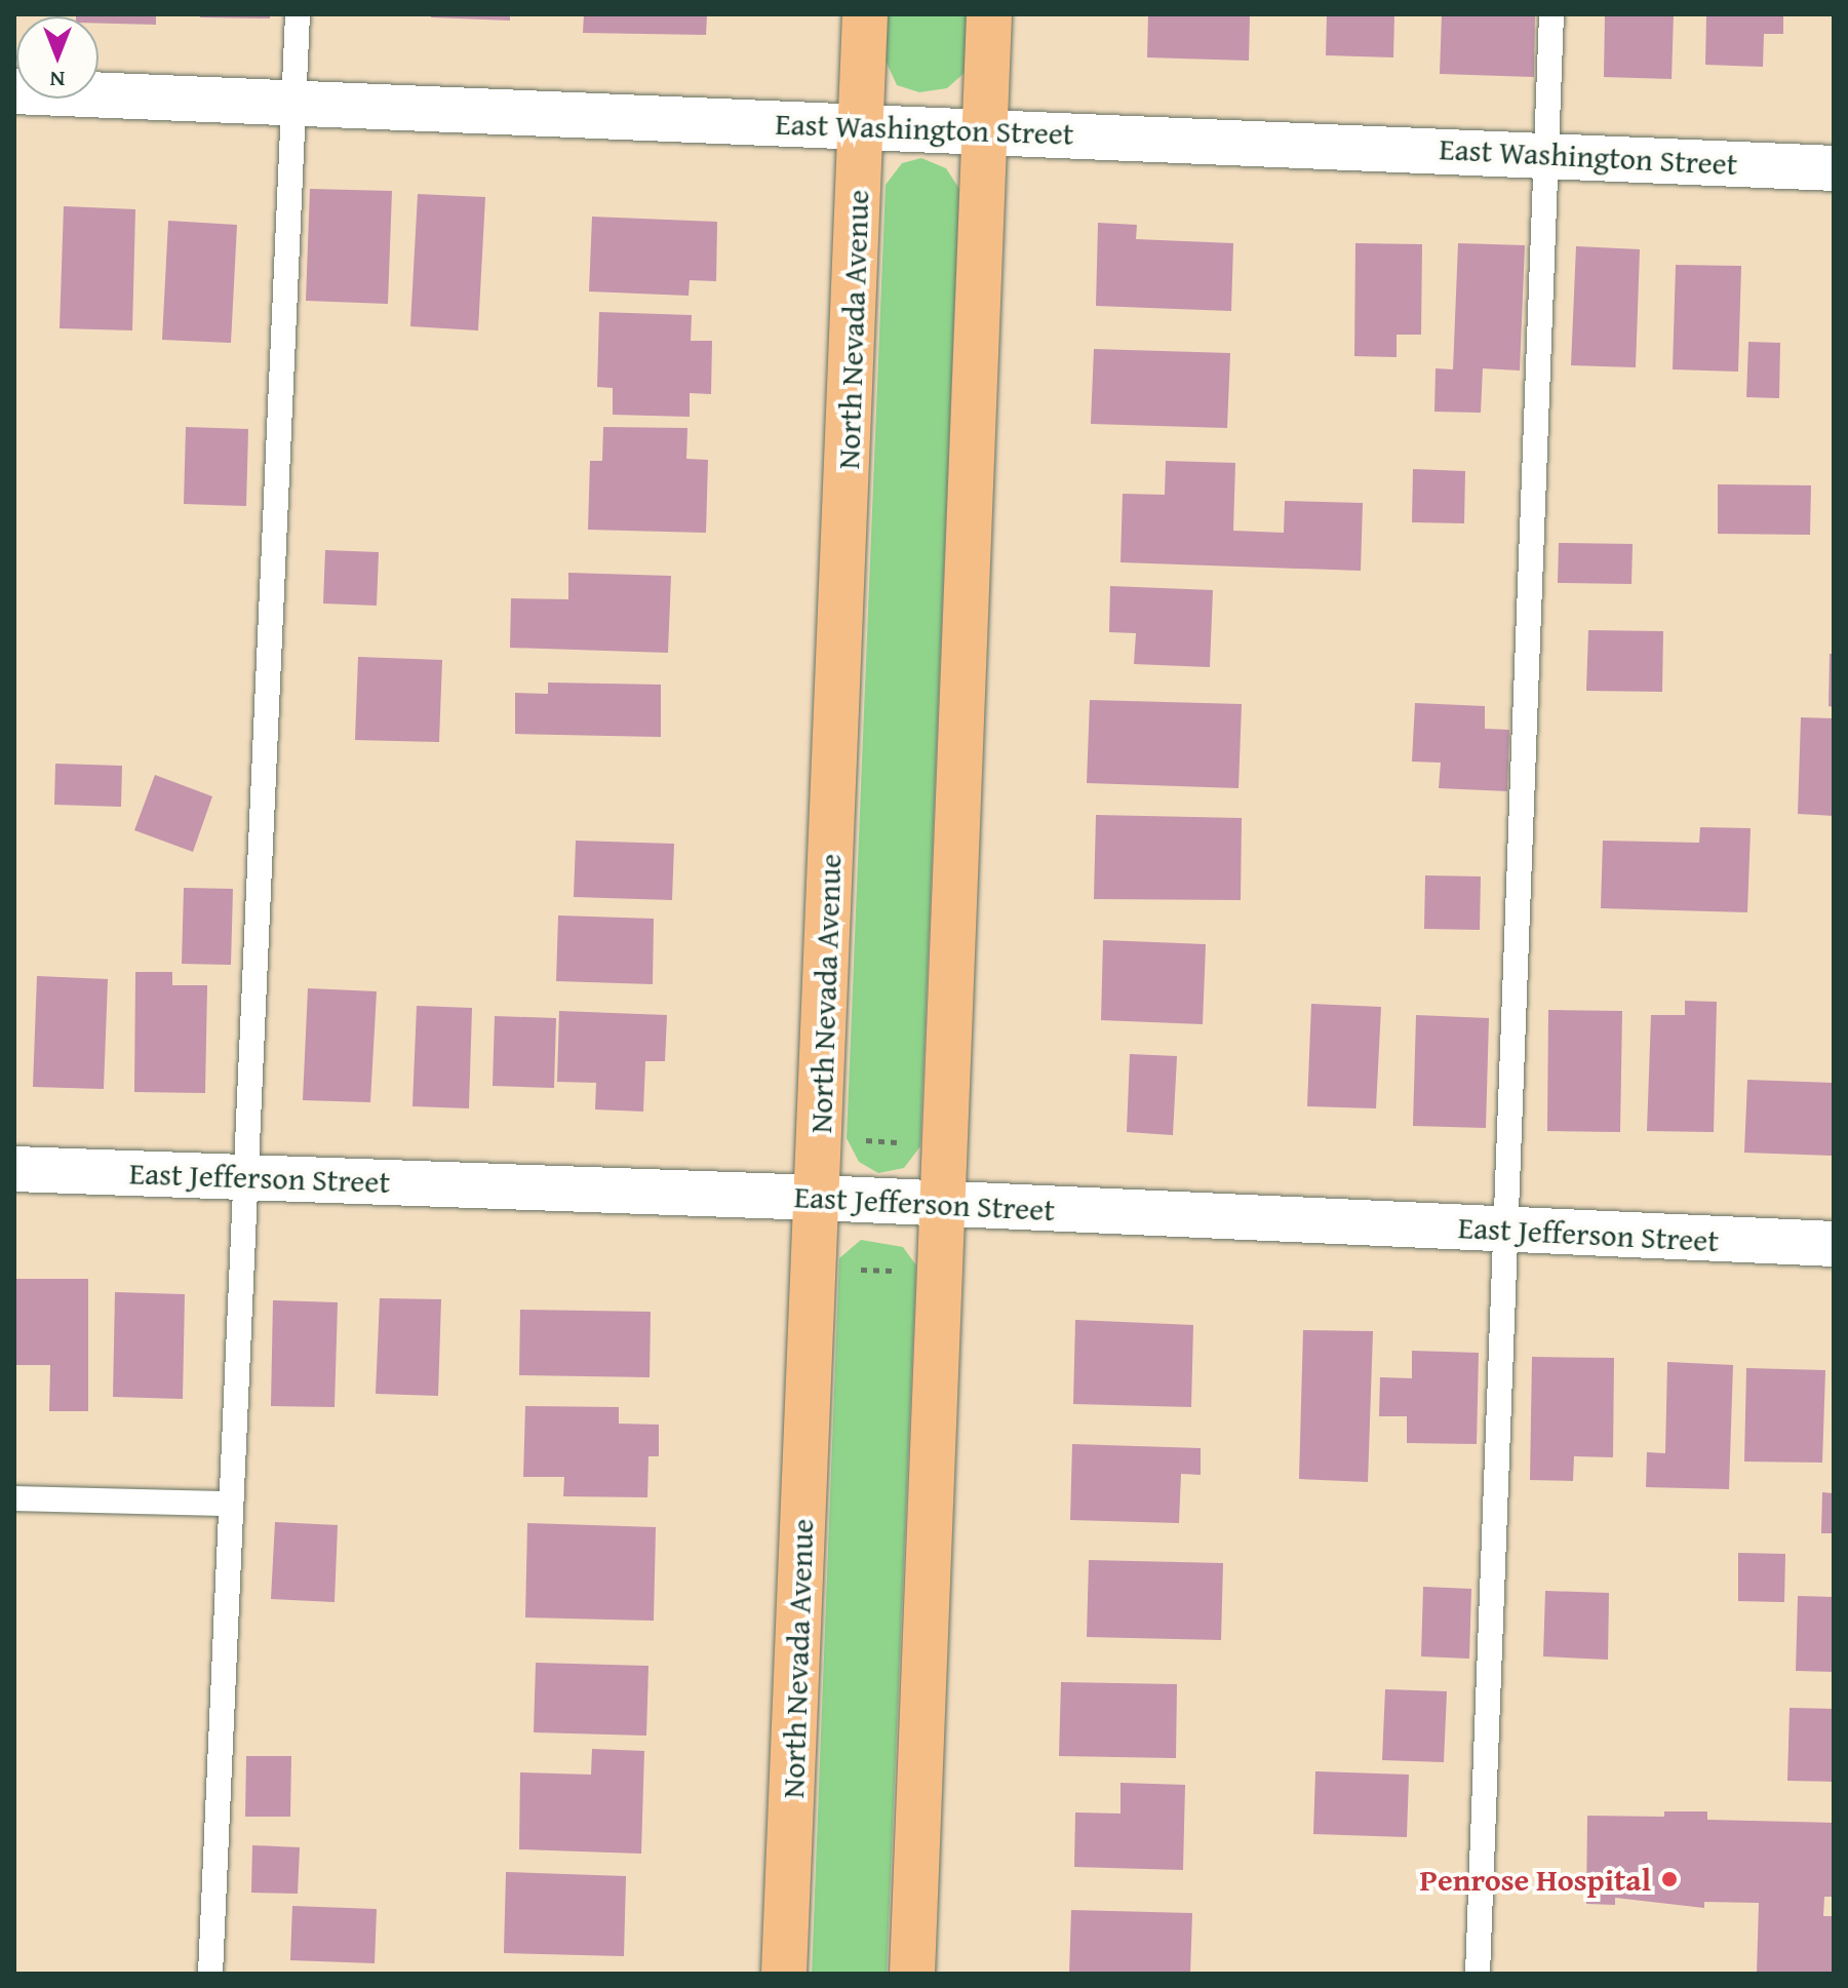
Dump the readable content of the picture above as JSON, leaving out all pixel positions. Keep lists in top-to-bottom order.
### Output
{
  "streets": {
    "main road": ["North Nevada Avenue"],
    "street": ["East Washington Street", "East Jefferson Street"]
  },
  "crossings": [
    ["East Washington Street", "North Nevada Avenue"],
    ["North Nevada Avenue", "East Jefferson Street"]
  ],
  "places": ["Penrose Hospital"],
  "north": "bottom"
}
